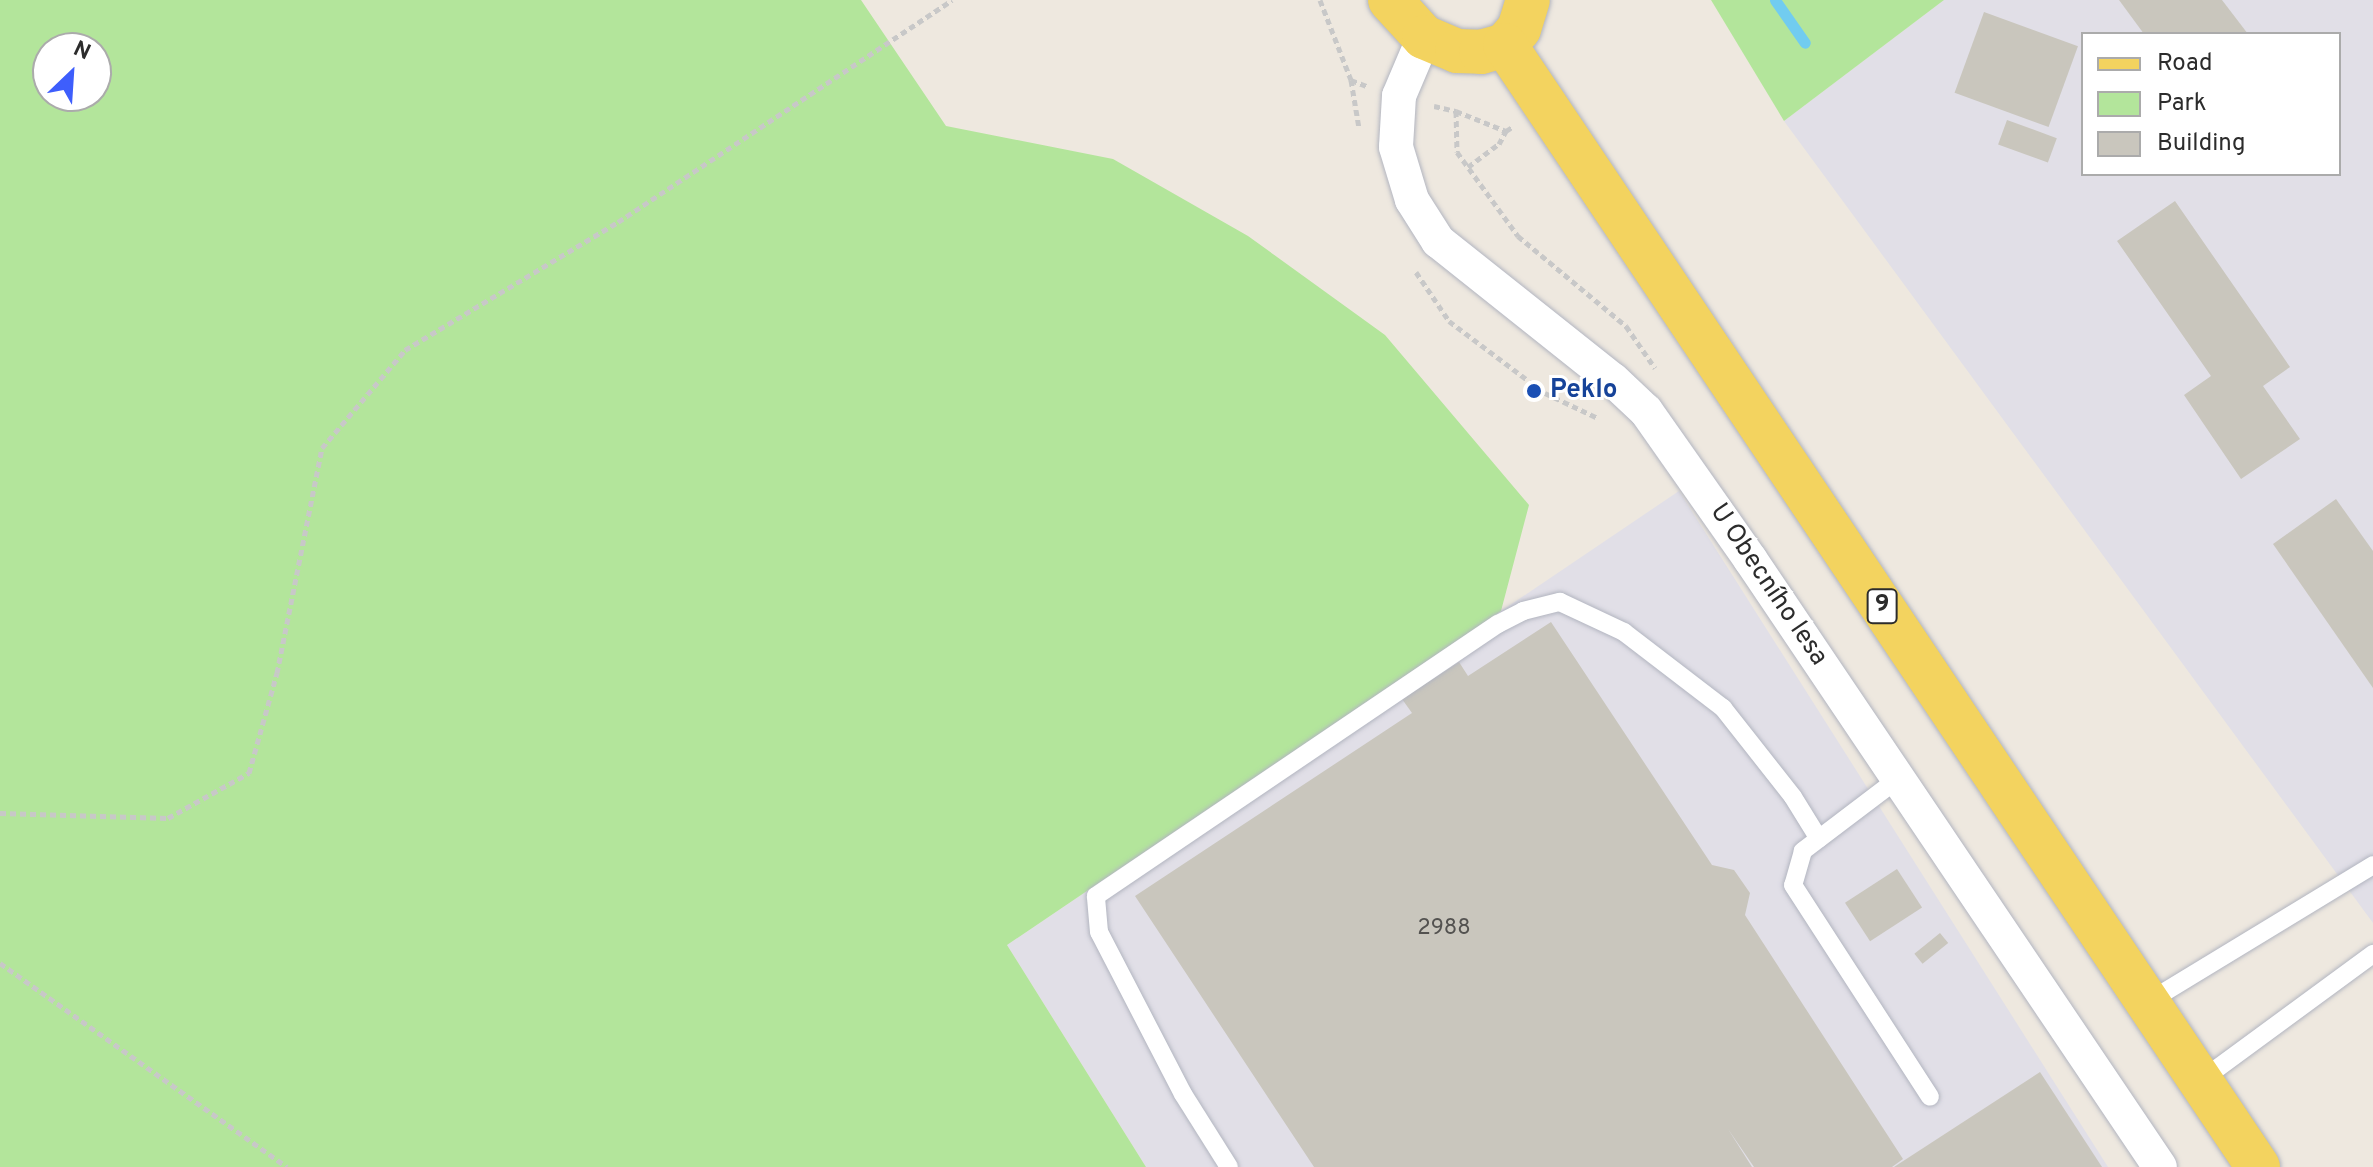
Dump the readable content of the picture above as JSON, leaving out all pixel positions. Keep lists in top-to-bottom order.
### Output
{
  "streets": {
    "main road": ["9"],
    "street": ["U Obecního lesa"]
  },
  "places": ["Peklo"],
  "house_numbers": ["2988"],
  "legend": ["Road", "Park", "Building"],
  "north": "top right"
}
